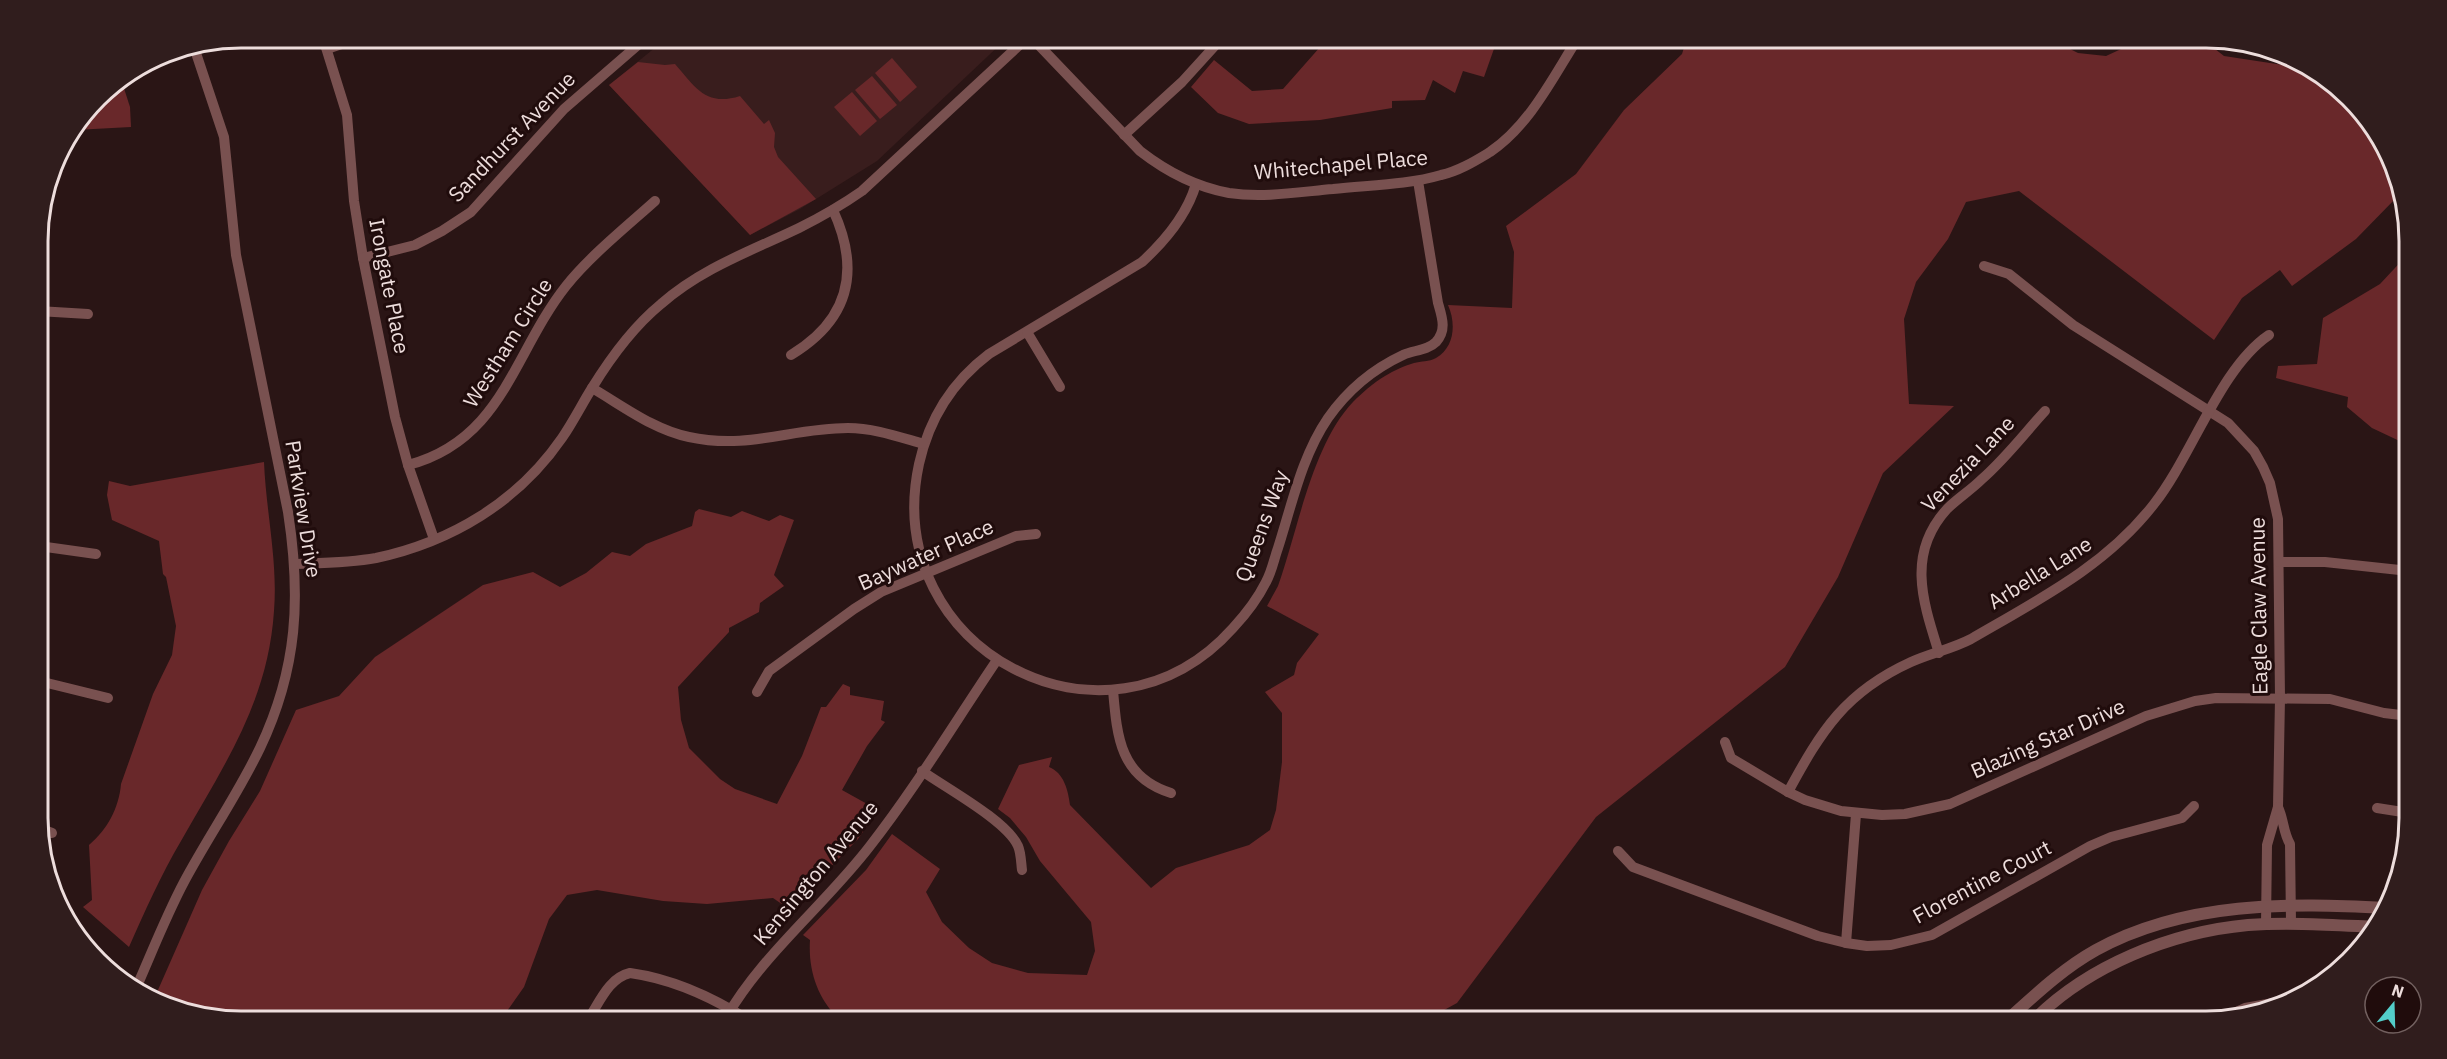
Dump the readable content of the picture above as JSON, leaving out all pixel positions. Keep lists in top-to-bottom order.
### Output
{
  "streets": {
    "street": [
      "Sandhurst Avenue",
      "Whitechapel Place",
      "Irongate Place",
      "Westham Circle",
      "Venezia Lane",
      "Parkview Drive",
      "Queens Way",
      "Baywater Place",
      "Arbella Lane",
      "Eagle Claw Avenue",
      "Blazing Star Drive",
      "Kensington Avenue",
      "Florentine Court"
    ]
  },
  "crossings": [
    ["Sandhurst Avenue", "Irongate Place"],
    ["Whitechapel Place", "Queens Way"],
    ["Irongate Place", "Westham Circle"],
    ["Venezia Lane", "Arbella Lane"],
    ["Queens Way", "Baywater Place"],
    ["Queens Way", "Kensington Avenue"],
    ["Arbella Lane", "Eagle Claw Avenue"],
    ["Arbella Lane", "Blazing Star Drive"],
    ["Eagle Claw Avenue", "Blazing Star Drive"]
  ],
  "north": "top"
}
